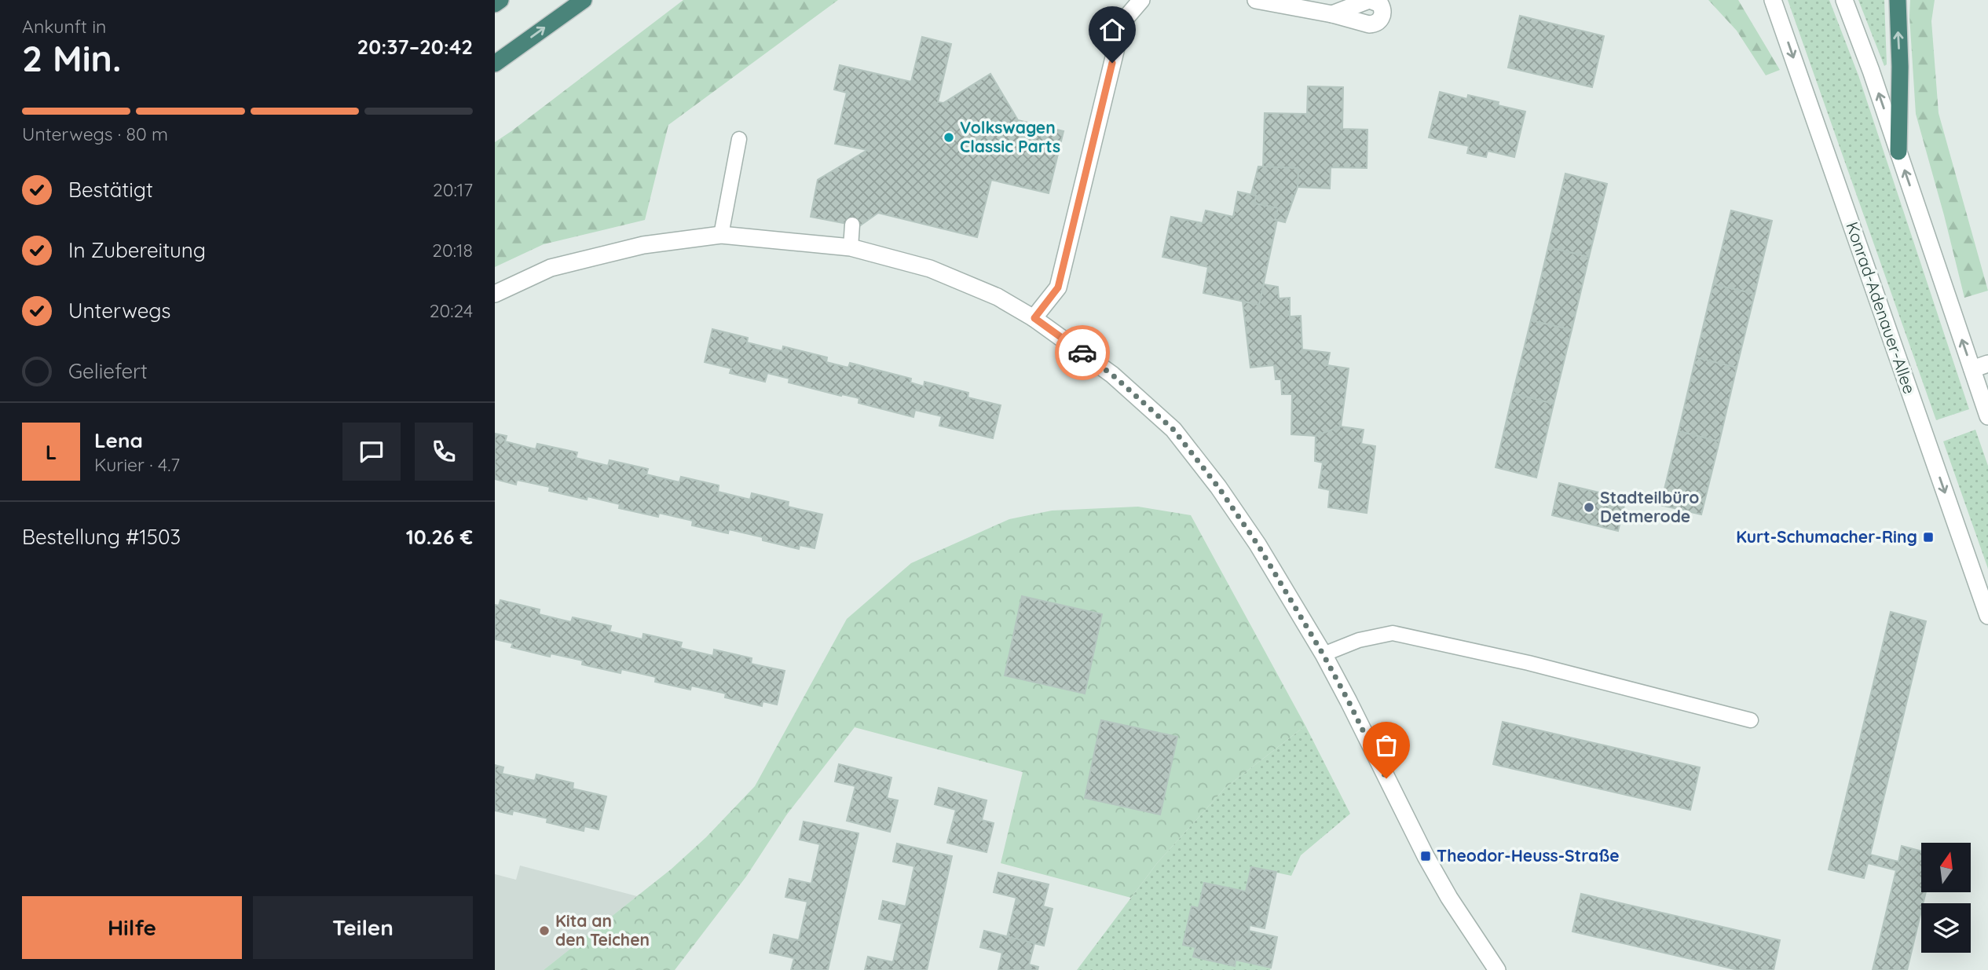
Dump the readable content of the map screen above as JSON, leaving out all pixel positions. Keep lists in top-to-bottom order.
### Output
{
  "streets": {
    "street": ["Konrad-Adenauer-Allee"]
  },
  "places": {
    "other": ["Volkswagen Classic Parts", "Stadteilbüro Detmerode", "Kita an den Teichen"],
    "transit": ["Kurt-Schumacher-Ring", "Theodor-Heuss-Straße"]
  },
  "north": "top",
  "page": {
    "heading": ["2 Min.", "Ankunft in", "20:37–20:42"],
    "panel": [
      "Lena",
      "Kurier · 4.7",
      "Bestellung #1503",
      "10.26 €"
    ],
    "bar": "Unterwegs · 80 m",
    "list": [
      ["Bestätigt", "20:17"],
      ["In Zubereitung", "20:18"],
      ["Unterwegs", "20:24"],
      "Geliefert"
    ],
    "round": "L",
    "buttons": ["Hilfe", "Teilen"]
  }
}
